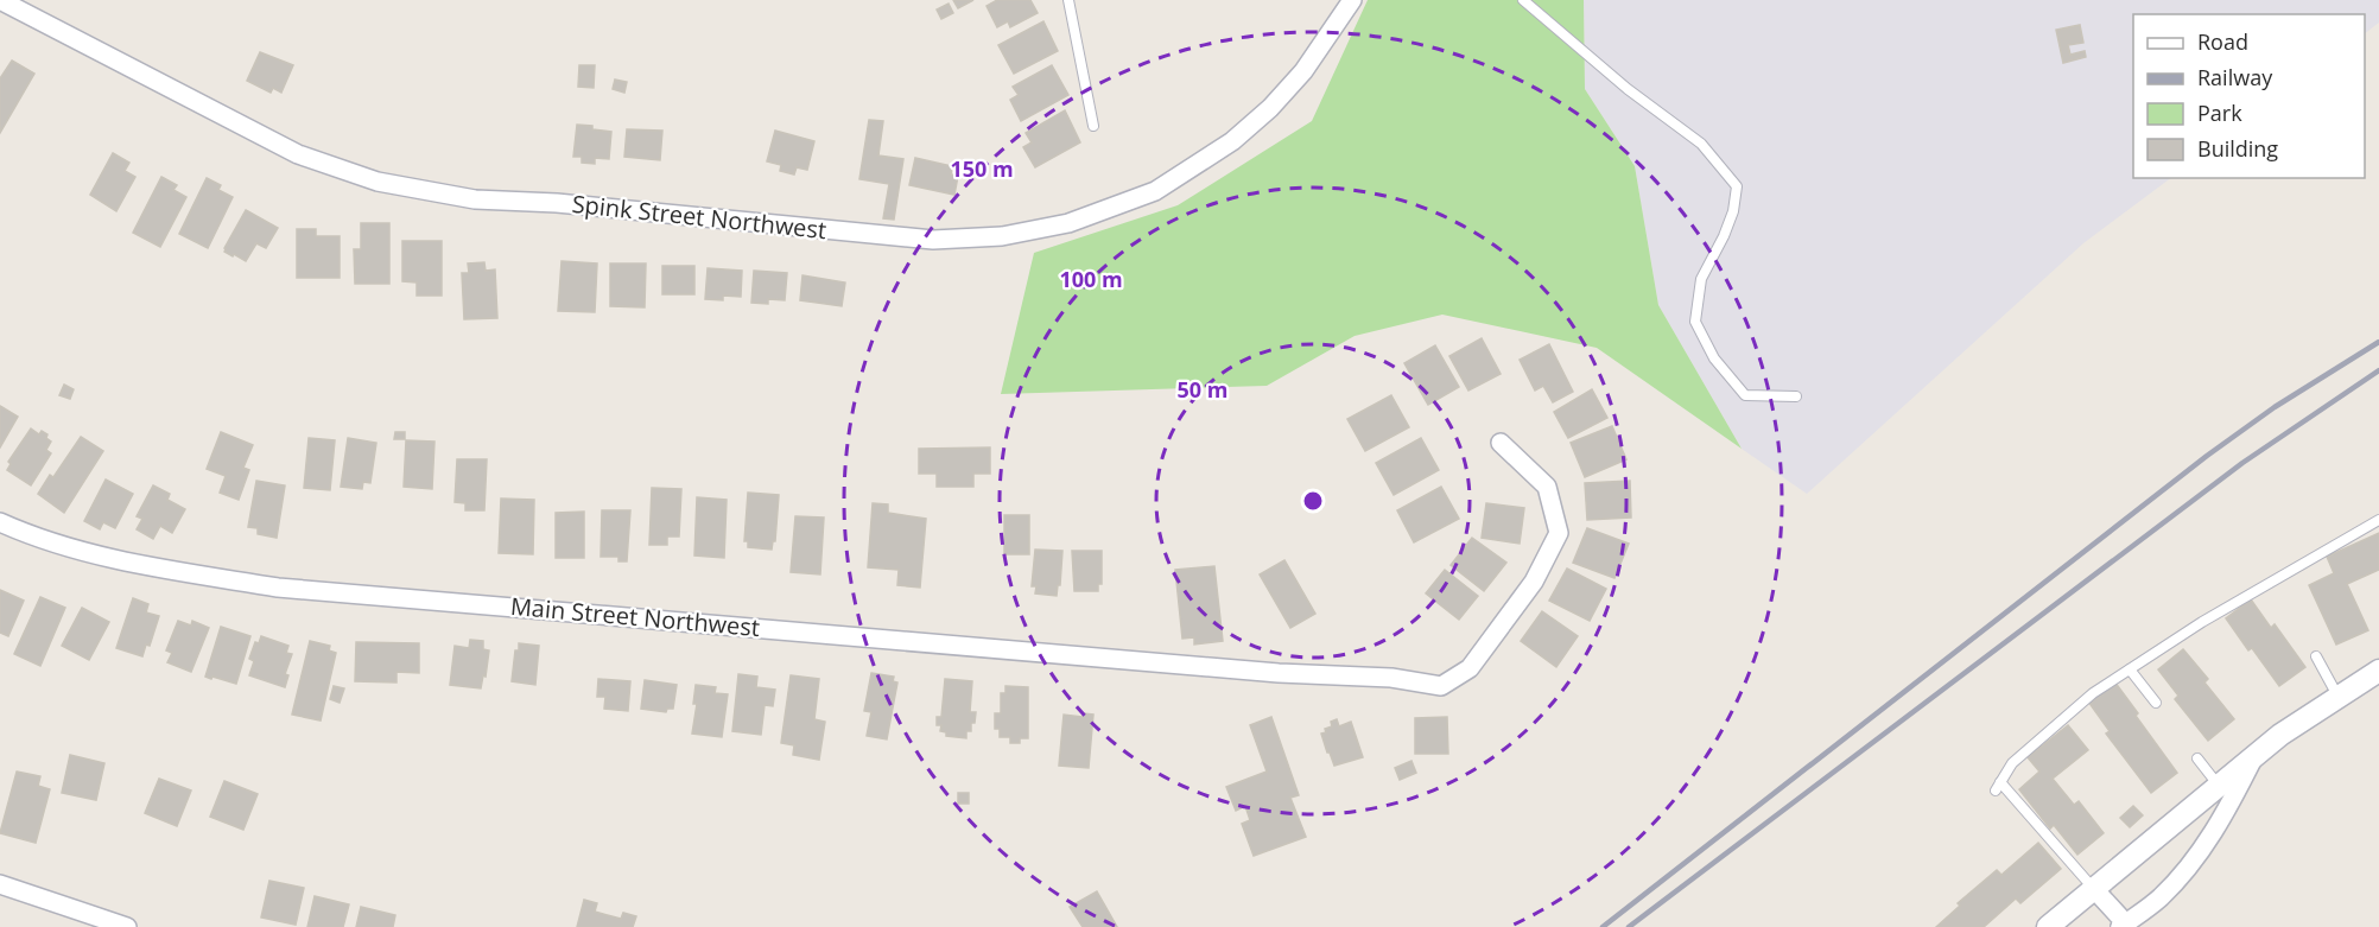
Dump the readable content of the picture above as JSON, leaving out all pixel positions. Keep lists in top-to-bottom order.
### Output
{
  "streets": {
    "street": ["Spink Street Northwest", "Main Street Northwest"]
  },
  "legend": [
    "Road",
    "Railway",
    "Park",
    "Building"
  ],
  "rings": ["150 m", "100 m", "50 m"]
}
